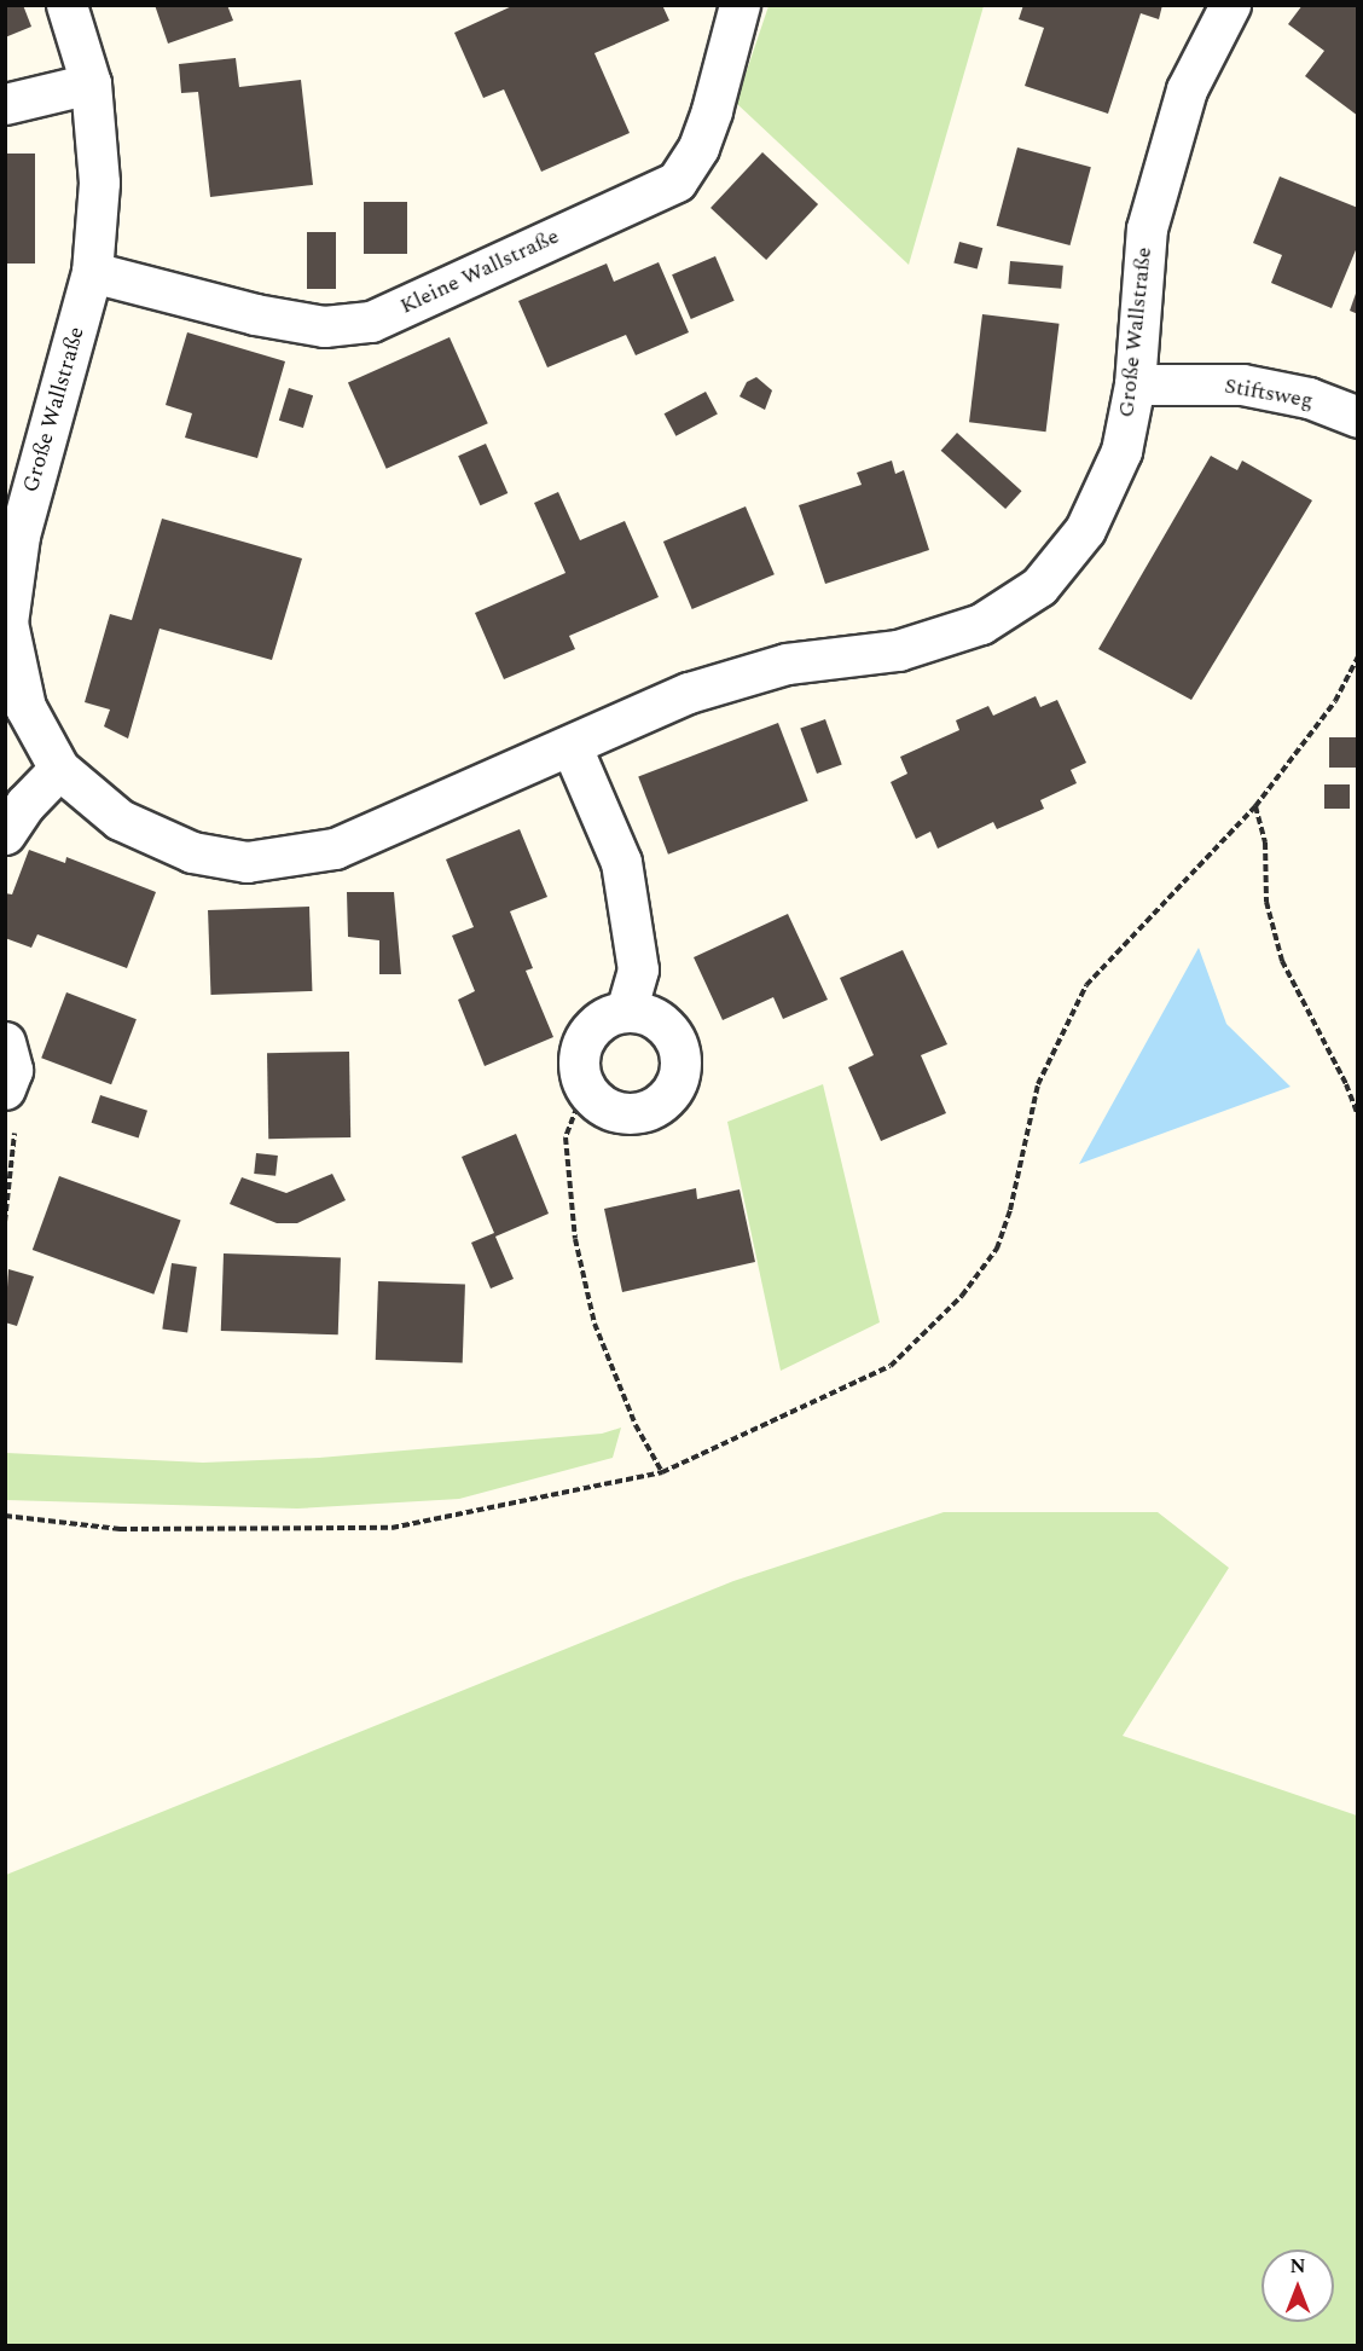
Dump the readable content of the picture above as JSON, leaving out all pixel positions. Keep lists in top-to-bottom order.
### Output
{
  "streets": {
    "street": ["Kleine Wallstraße", "Große Wallstraße", "Stiftsweg"]
  },
  "crossings": [
    ["Kleine Wallstraße", "Große Wallstraße"],
    ["Große Wallstraße", "Stiftsweg"]
  ],
  "north": "top"
}
